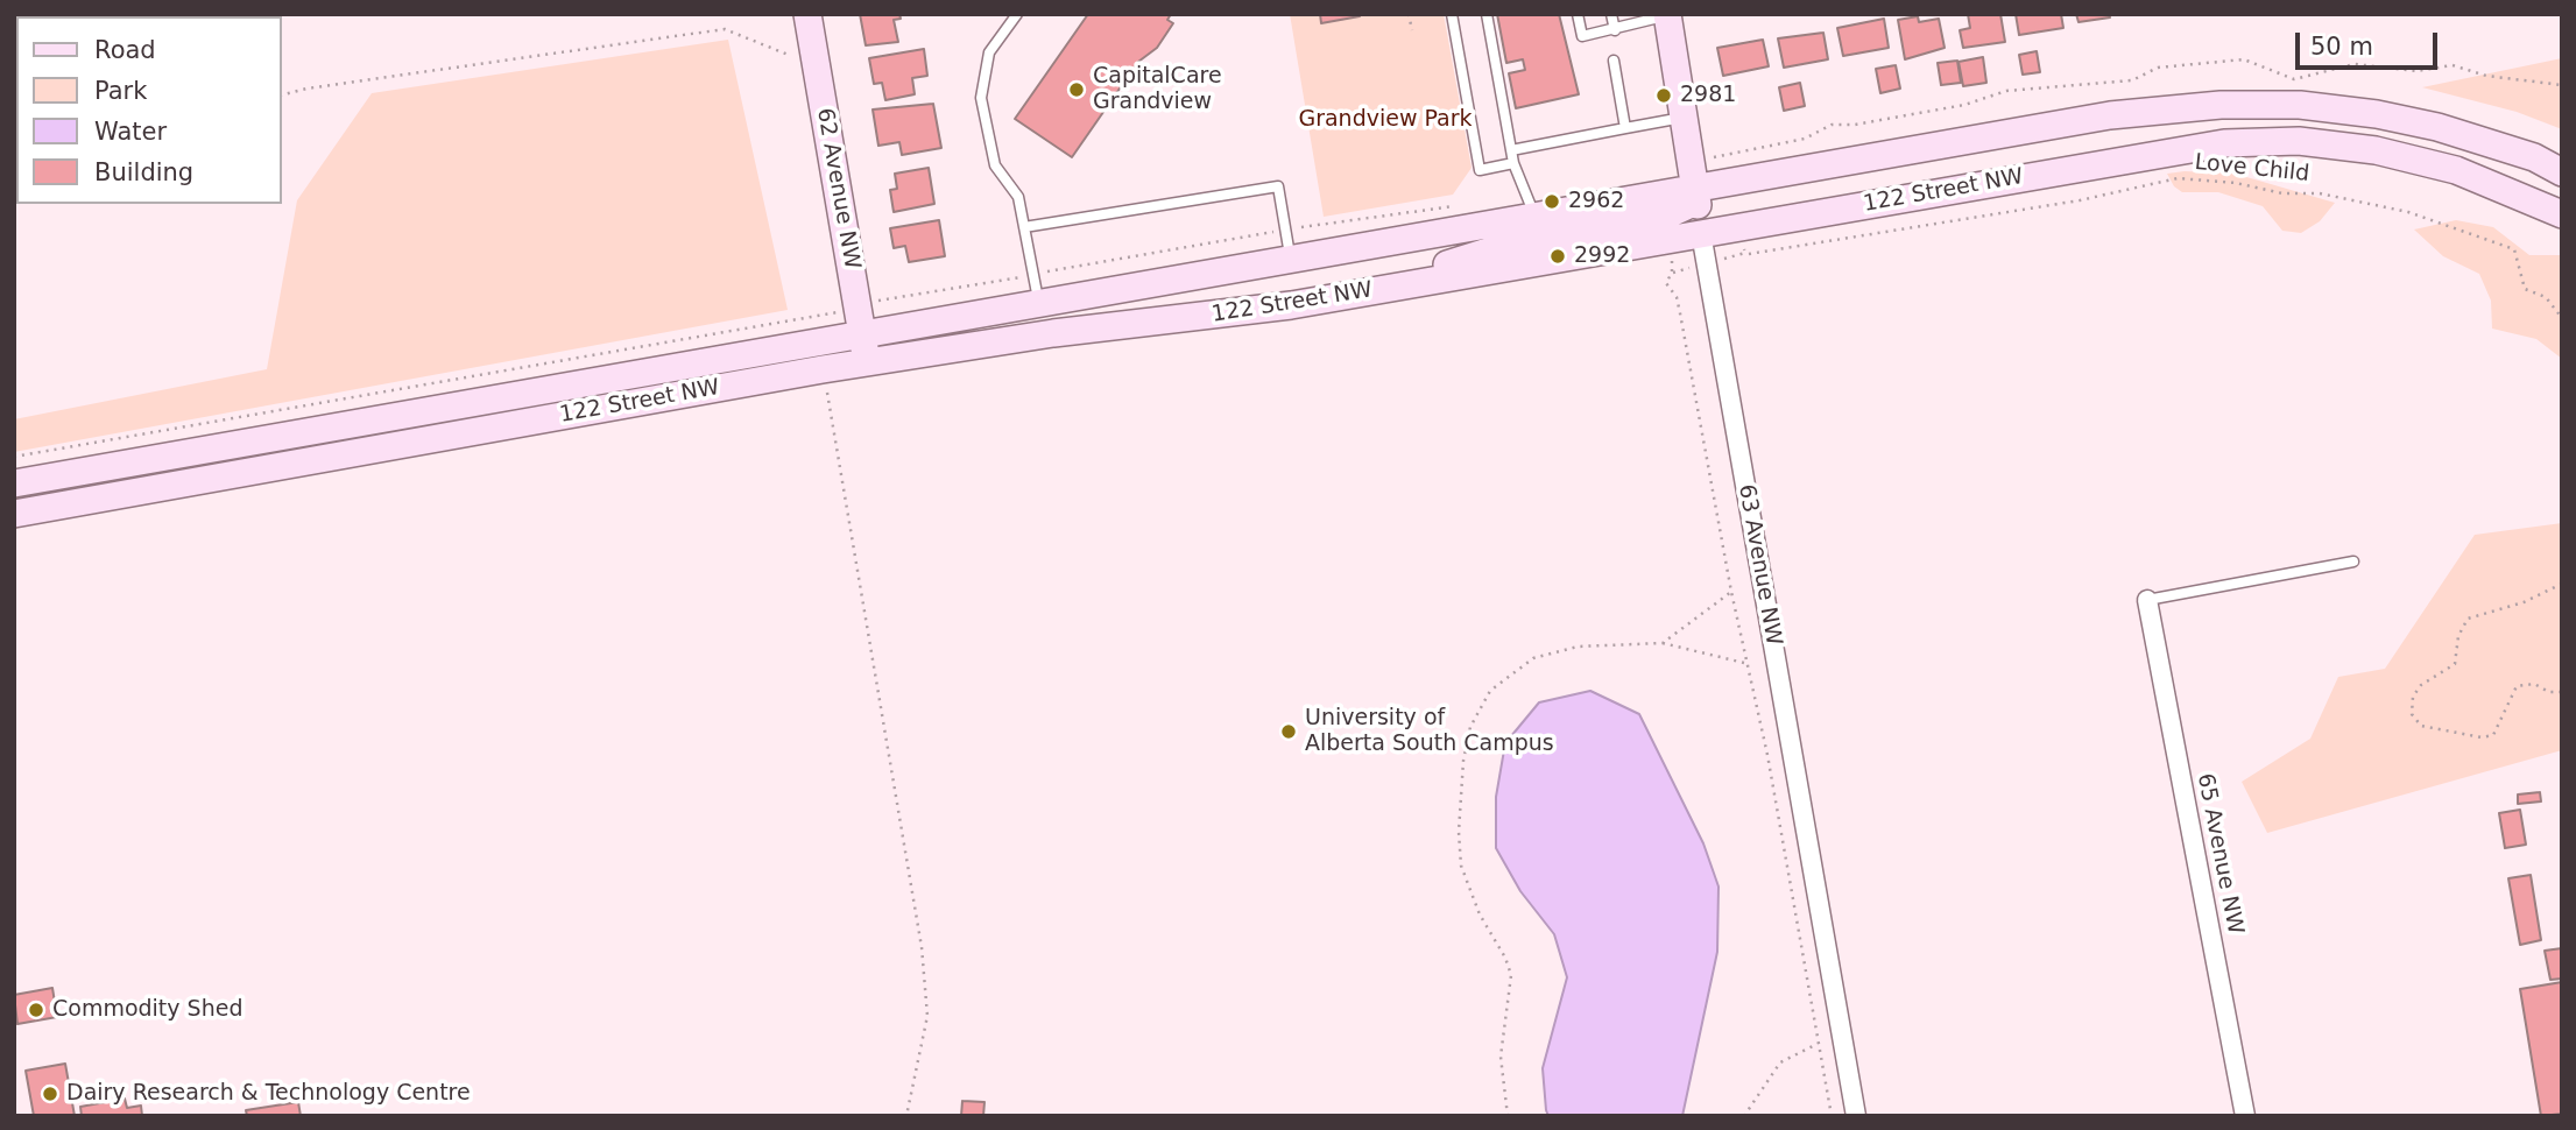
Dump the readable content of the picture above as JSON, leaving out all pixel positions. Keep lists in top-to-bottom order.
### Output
{
  "streets": {
    "main road": ["62 Avenue NW", "122 Street NW", "63 Avenue NW"],
    "street": ["65 Avenue NW"],
    "path": ["Love Child"]
  },
  "crossings": [
    ["62 Avenue NW", "122 Street NW"],
    ["122 Street NW", "63 Avenue NW"]
  ],
  "parks": ["Grandview Park"],
  "places": [
    "CapitalCare Grandview",
    "2981",
    "2962",
    "2992",
    "University of Alberta South Campus",
    "Commodity Shed",
    "Dairy Research & Technology Centre"
  ],
  "legend": [
    "Road",
    "Park",
    "Water",
    "Building"
  ],
  "scale_bar": "50 m"
}
